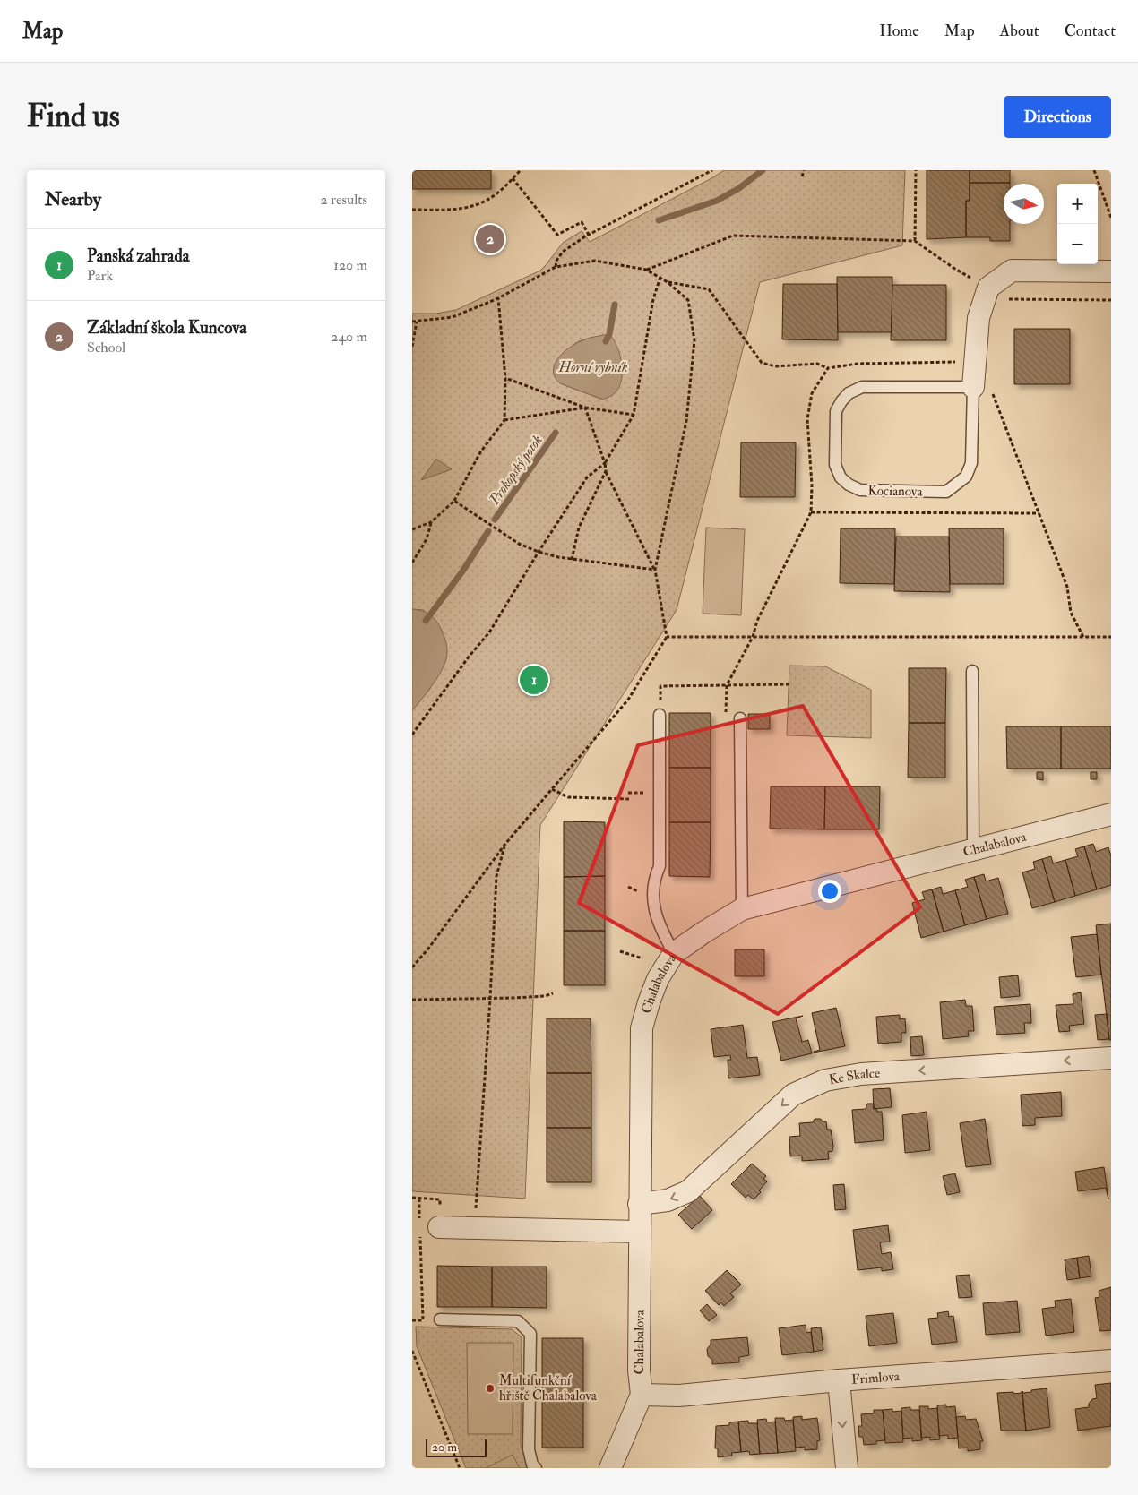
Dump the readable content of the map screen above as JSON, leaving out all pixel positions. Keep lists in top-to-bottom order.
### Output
{
  "streets": {
    "street": [
      "Kocianova",
      "Chalabalova",
      "Ke Skalce",
      "Frimlova"
    ]
  },
  "crossings": [
    ["Chalabalova", "Ke Skalce"],
    ["Chalabalova", "Frimlova"]
  ],
  "one_way": ["Ke Skalce"],
  "water": ["Horní rybník", "Prokopský potok"],
  "places": ["Multifunkční hřiště Chalabalova"],
  "scale_bar": "20 m",
  "north": "right",
  "page": {
    "header": "Map",
    "nav": [
      "Home",
      "Map",
      "About",
      "Contact"
    ],
    "buttons": "Directions",
    "title": "Find us",
    "heading": ["Nearby", "2 results"],
    "map_buttons": ["+", "−"],
    "pins": ["2", "1"],
    "list": [
      {
        "mark": "1",
        "name": "Panská zahrada",
        "note": "Park",
        "value": "120 m"
      },
      {
        "mark": "2",
        "name": "Základní škola Kuncova",
        "note": "School",
        "value": "240 m"
      }
    ],
    "scale": "20 m"
  }
}
